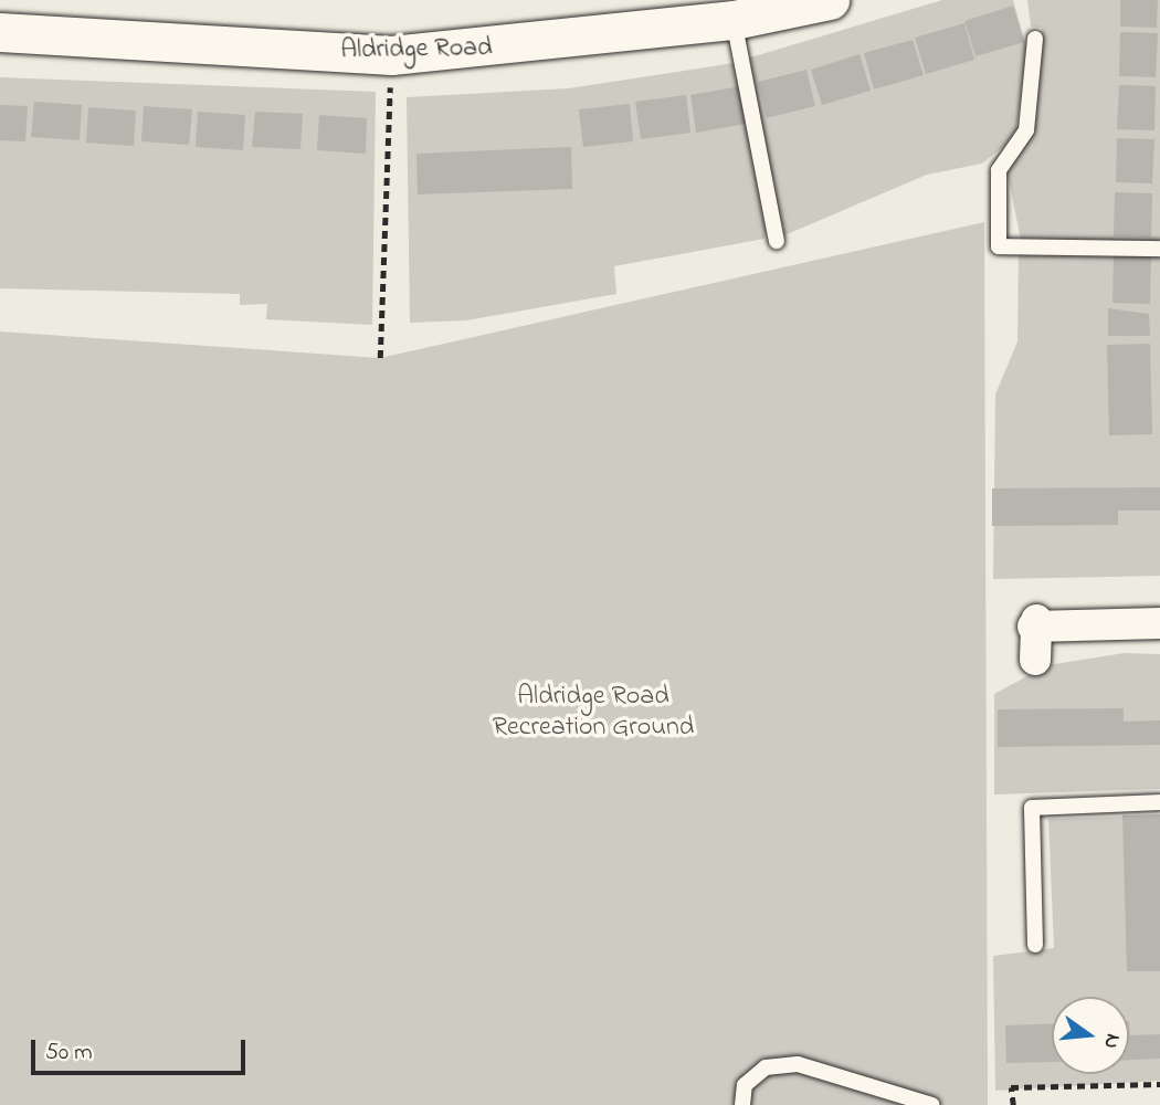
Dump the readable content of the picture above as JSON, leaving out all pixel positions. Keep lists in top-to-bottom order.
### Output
{
  "streets": {
    "street": ["Aldridge Road"]
  },
  "parks": ["Aldridge Road Recreation Ground"],
  "scale_bar": "50 m",
  "north": "right"
}
